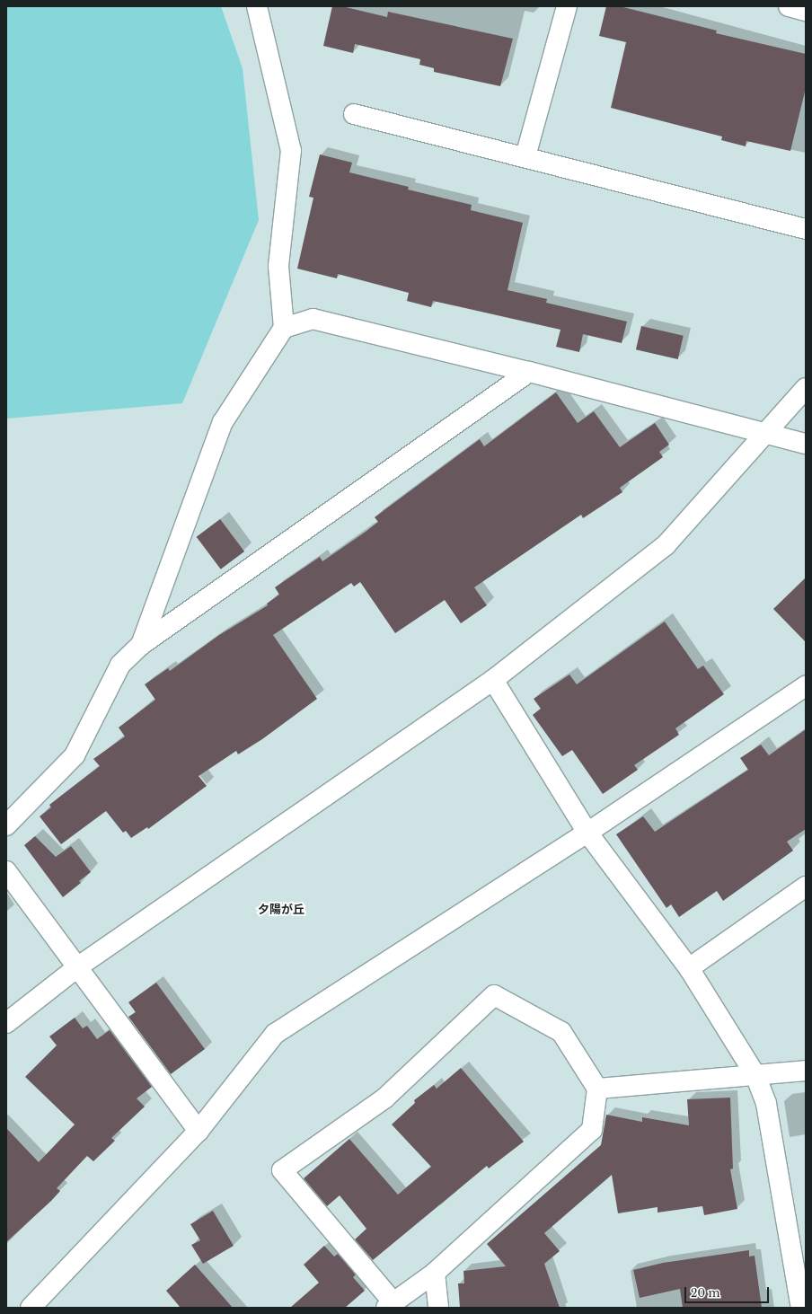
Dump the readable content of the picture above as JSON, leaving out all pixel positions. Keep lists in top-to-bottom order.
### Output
{
  "districts": ["夕陽が丘"],
  "scale_bar": "20 m"
}
